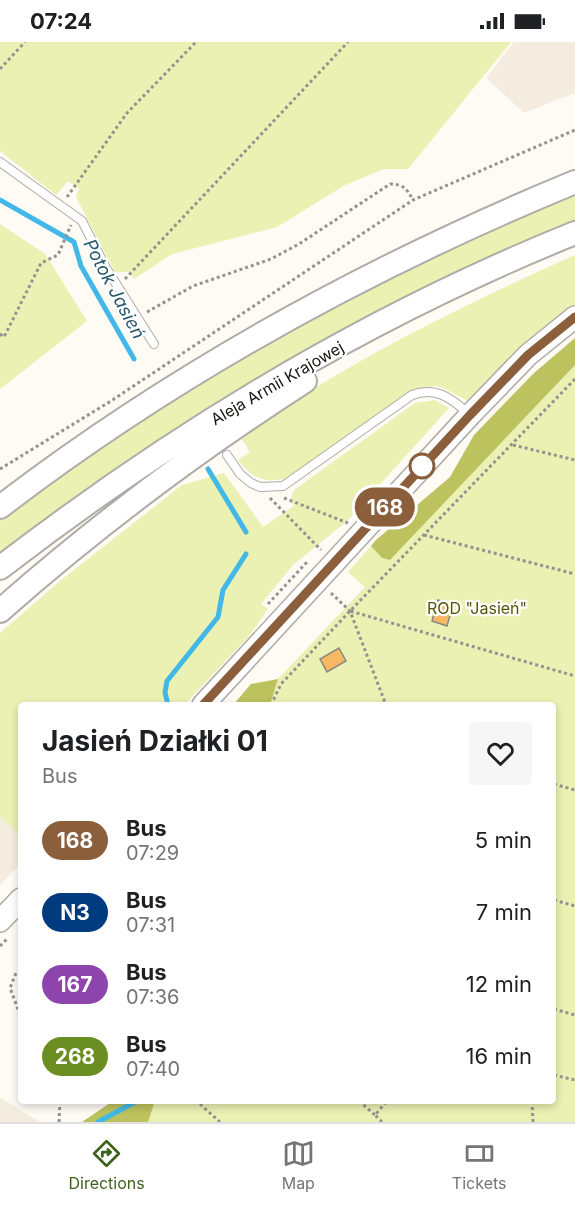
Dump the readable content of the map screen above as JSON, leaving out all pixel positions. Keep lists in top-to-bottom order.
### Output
{
  "streets": {
    "main road": ["Aleja Armii Krajowej"]
  },
  "water": ["Potok Jasień"],
  "parks": ["ROD \"Jasień\""],
  "lines": ["bus line 168"],
  "page": {
    "status": "07:24",
    "on_map": "168",
    "heading": ["Jasień Działki 01", "Bus"],
    "list": [
      {
        "mark": "168",
        "name": "Bus",
        "note": "07:29",
        "value": "5 min"
      },
      {
        "mark": "N3",
        "name": "Bus",
        "note": "07:31",
        "value": "7 min"
      },
      {
        "mark": "167",
        "name": "Bus",
        "note": "07:36",
        "value": "12 min"
      },
      {
        "mark": "268",
        "name": "Bus",
        "note": "07:40",
        "value": "16 min"
      }
    ],
    "tabs": ["Directions", "Map", "Tickets"]
  }
}
